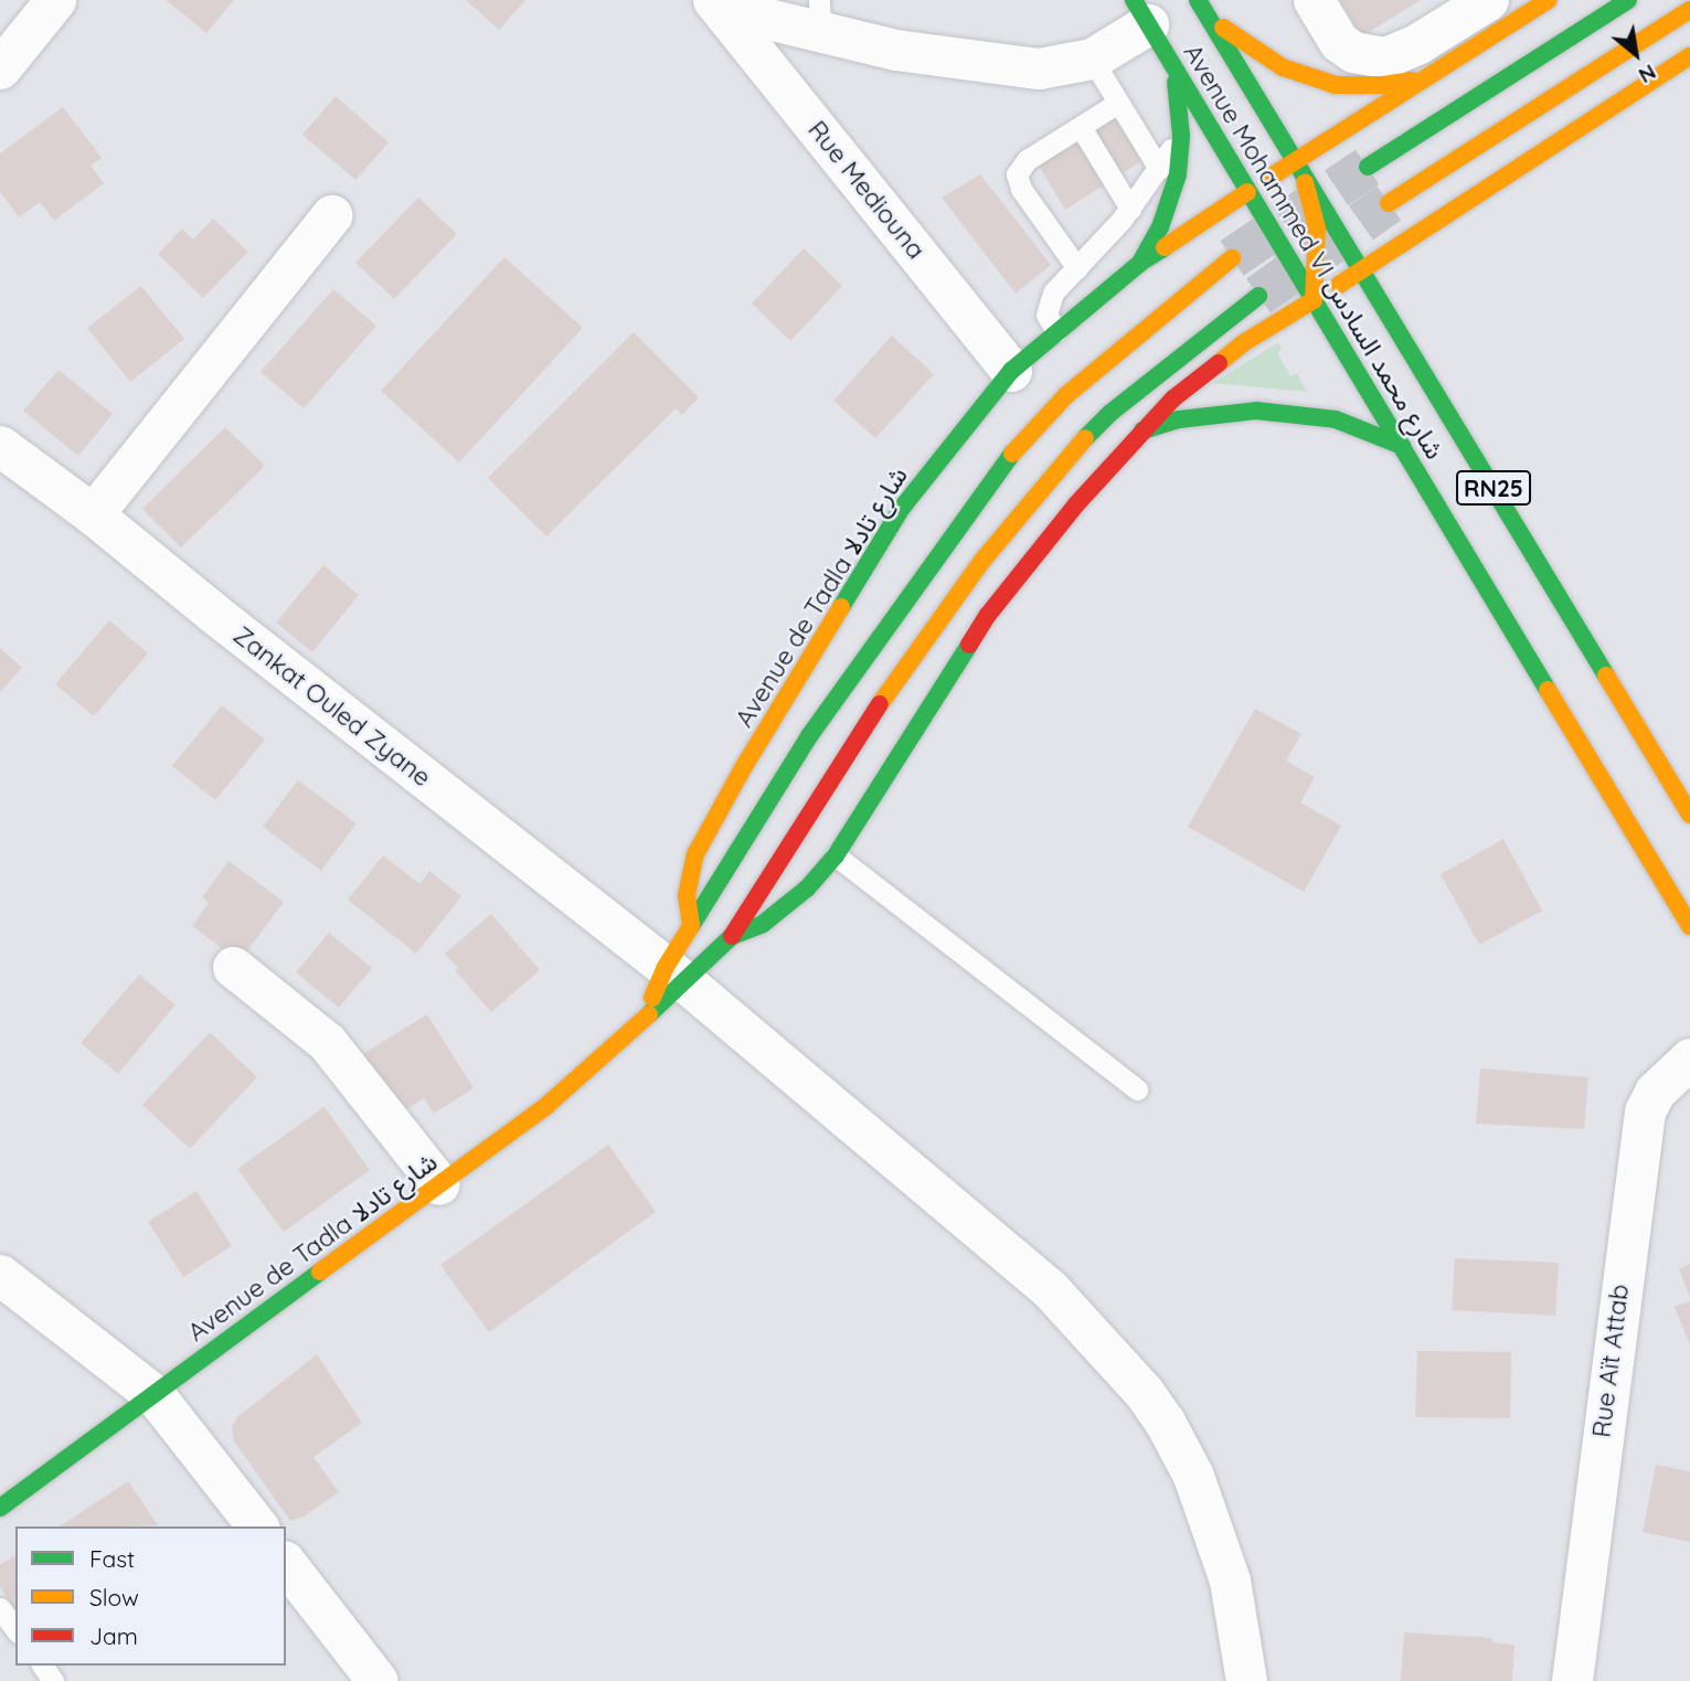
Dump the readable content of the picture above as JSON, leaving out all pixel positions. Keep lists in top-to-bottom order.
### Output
{
  "streets": {
    "main road": ["Avenue Mohammed VI شارع محمد السادس", "RN25", "Avenue de Tadla شارع تادلا"],
    "street": ["Rue Mediouna", "Zankat Ouled Zyane", "Rue Aït Attab"]
  },
  "crossings": [
    ["Rue Mediouna", "Avenue Mohammed VI شارع محمد السادس"],
    ["Rue Mediouna", "Avenue de Tadla شارع تادلا"],
    ["Avenue Mohammed VI شارع محمد السادس", "Avenue de Tadla شارع تادلا"],
    ["Avenue de Tadla شارع تادلا", "Zankat Ouled Zyane"]
  ],
  "legend": ["Fast", "Slow", "Jam"],
  "north": "bottom right"
}
